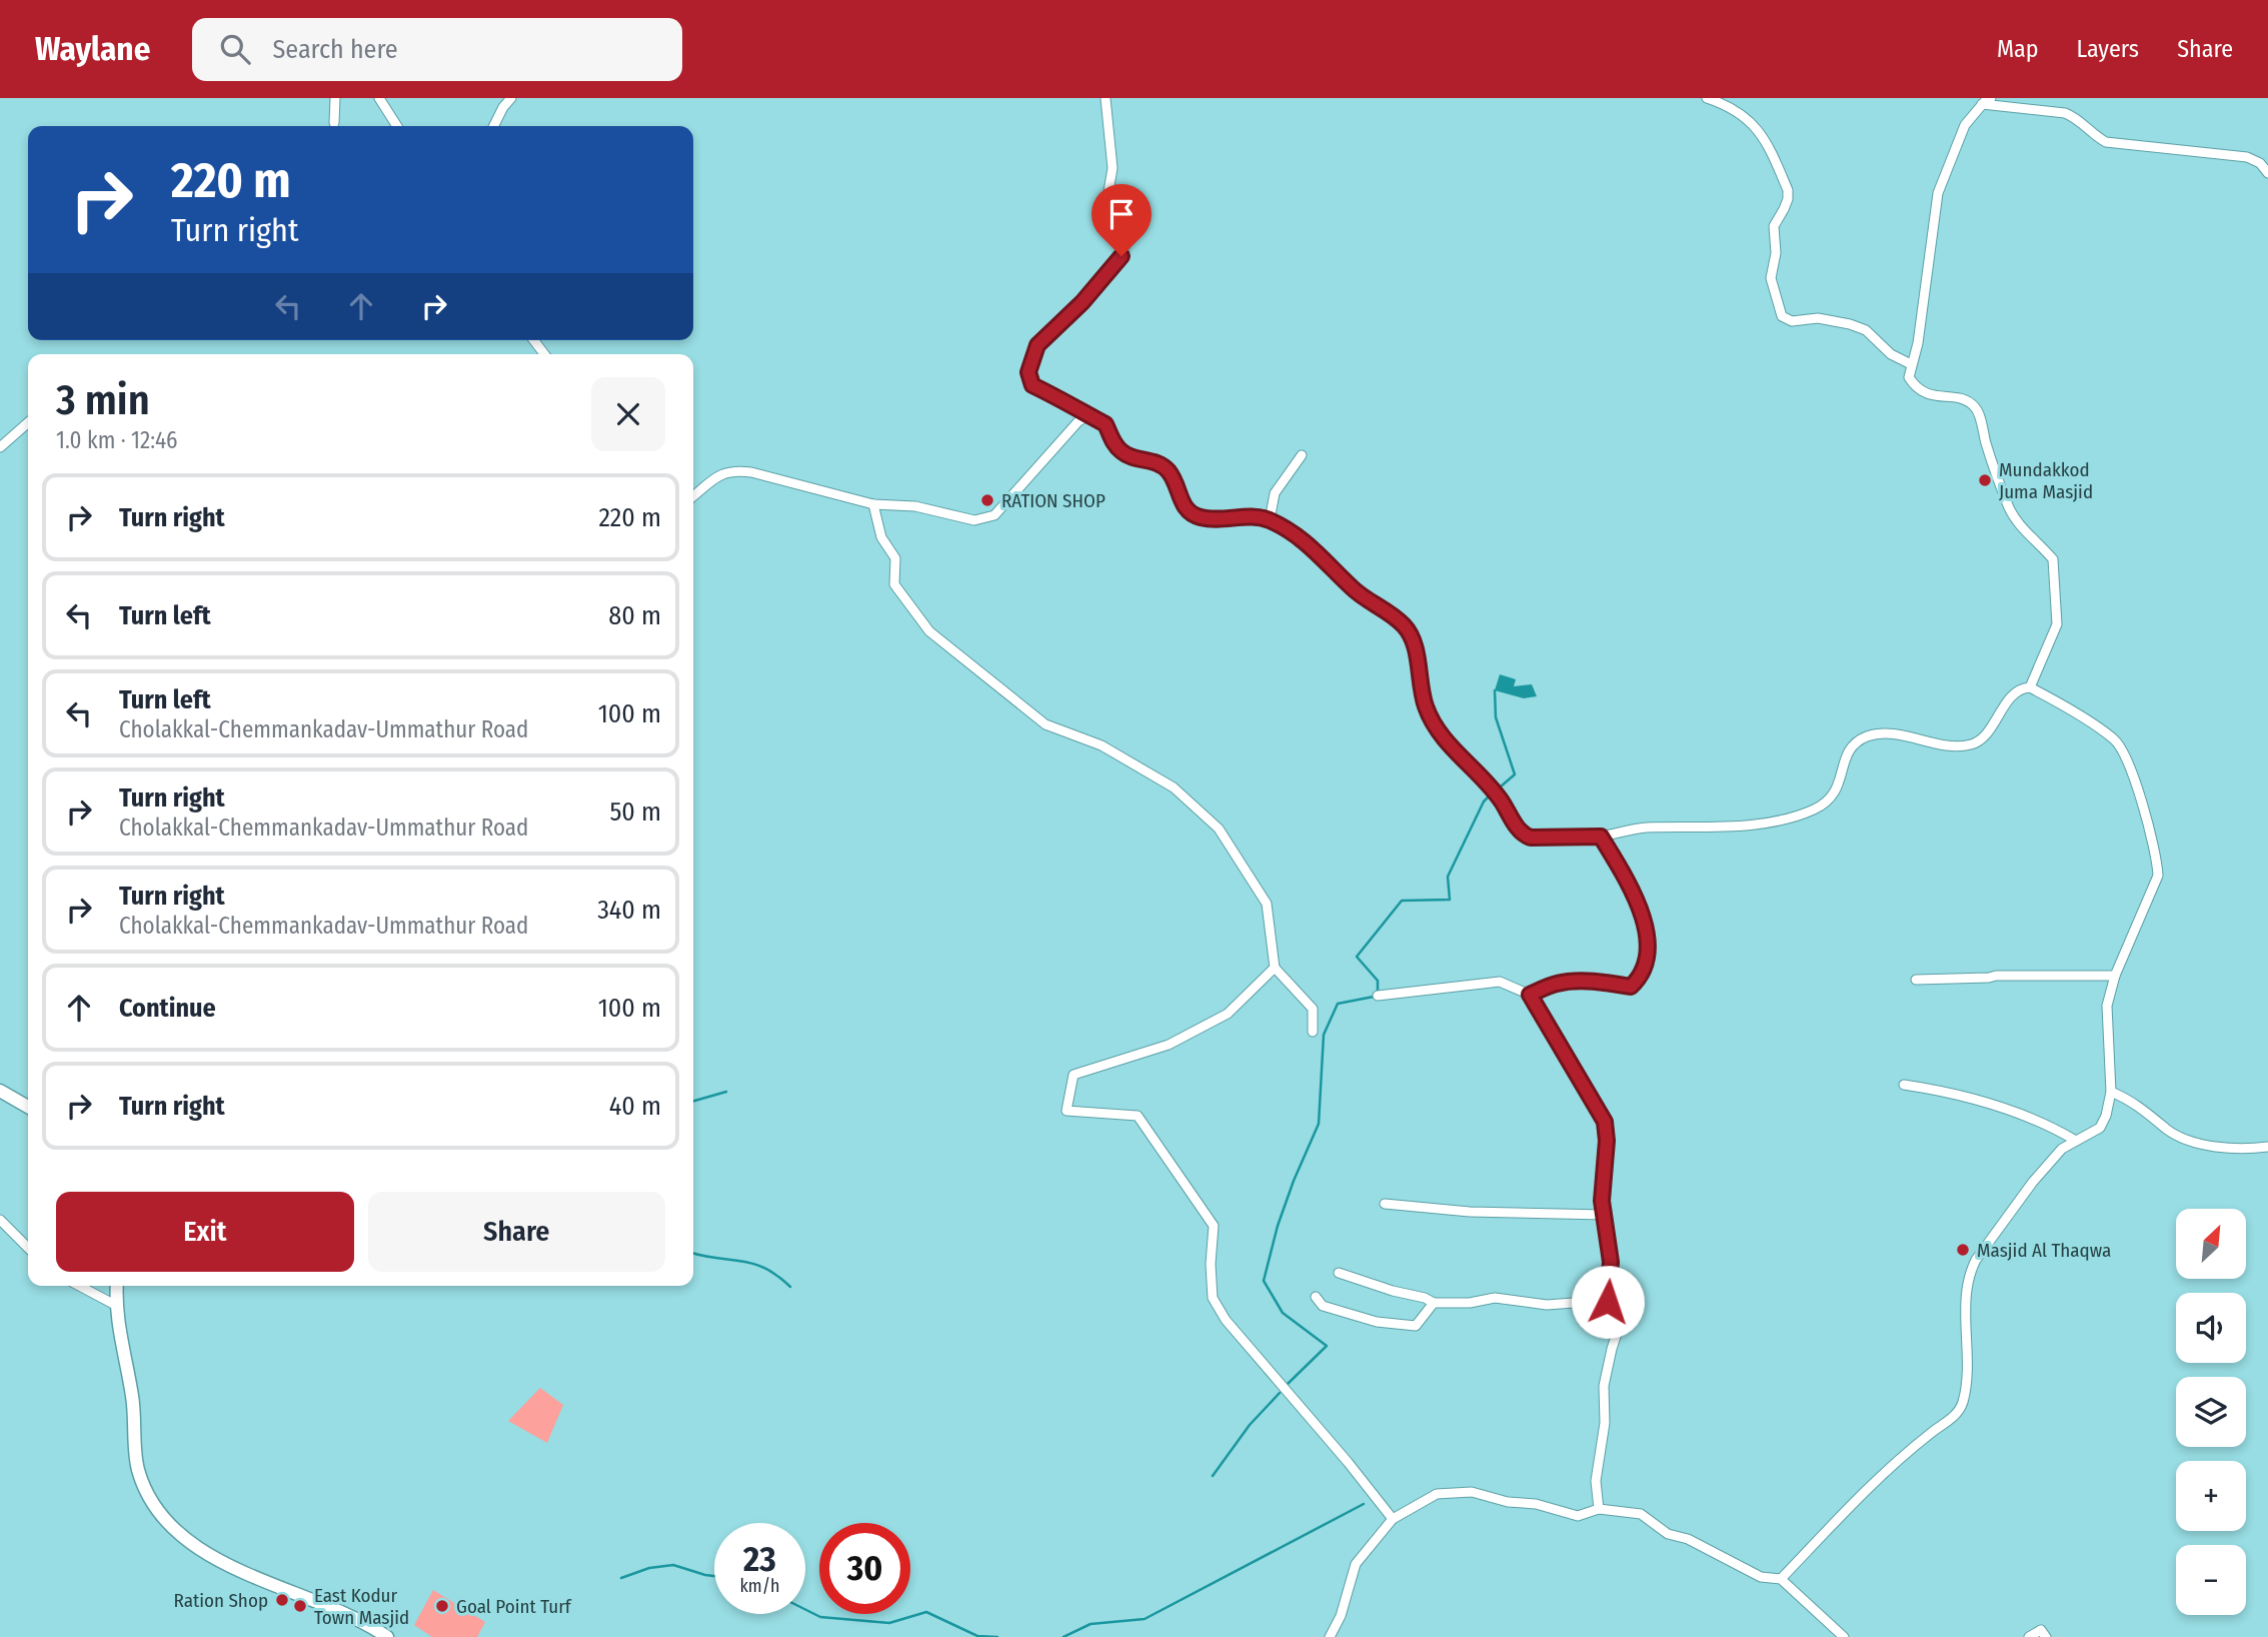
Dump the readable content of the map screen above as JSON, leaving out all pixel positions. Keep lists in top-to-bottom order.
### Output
{
  "places": [
    "Mundakkod Juma Masjid",
    "RATION SHOP",
    "Masjid Al Thaqwa",
    "Ration Shop",
    "East Kodur Town Masjid",
    "Goal Point Turf"
  ],
  "north": "top right",
  "page": {
    "header": "Waylane",
    "search": "Search here",
    "nav": ["Map", "Layers", "Share"],
    "turn": ["220 m", "Turn right"],
    "heading": ["3 min", "1.0 km · 12:46"],
    "list": [
      {
        "name": "Turn right",
        "value": "220 m"
      },
      {
        "name": "Turn left",
        "value": "80 m"
      },
      {
        "name": "Turn left",
        "note": "Cholakkal-Chemmankadav-Ummathur Road",
        "value": "100 m"
      },
      {
        "name": "Turn right",
        "note": "Cholakkal-Chemmankadav-Ummathur Road",
        "value": "50 m"
      },
      {
        "name": "Turn right",
        "note": "Cholakkal-Chemmankadav-Ummathur Road",
        "value": "340 m"
      },
      {
        "name": "Continue",
        "value": "100 m"
      },
      {
        "name": "Turn right",
        "value": "40 m"
      }
    ],
    "buttons": ["Exit", "Share"],
    "map_buttons": ["+", "−"],
    "speed": "23 km/h",
    "limit": "30"
  }
}
